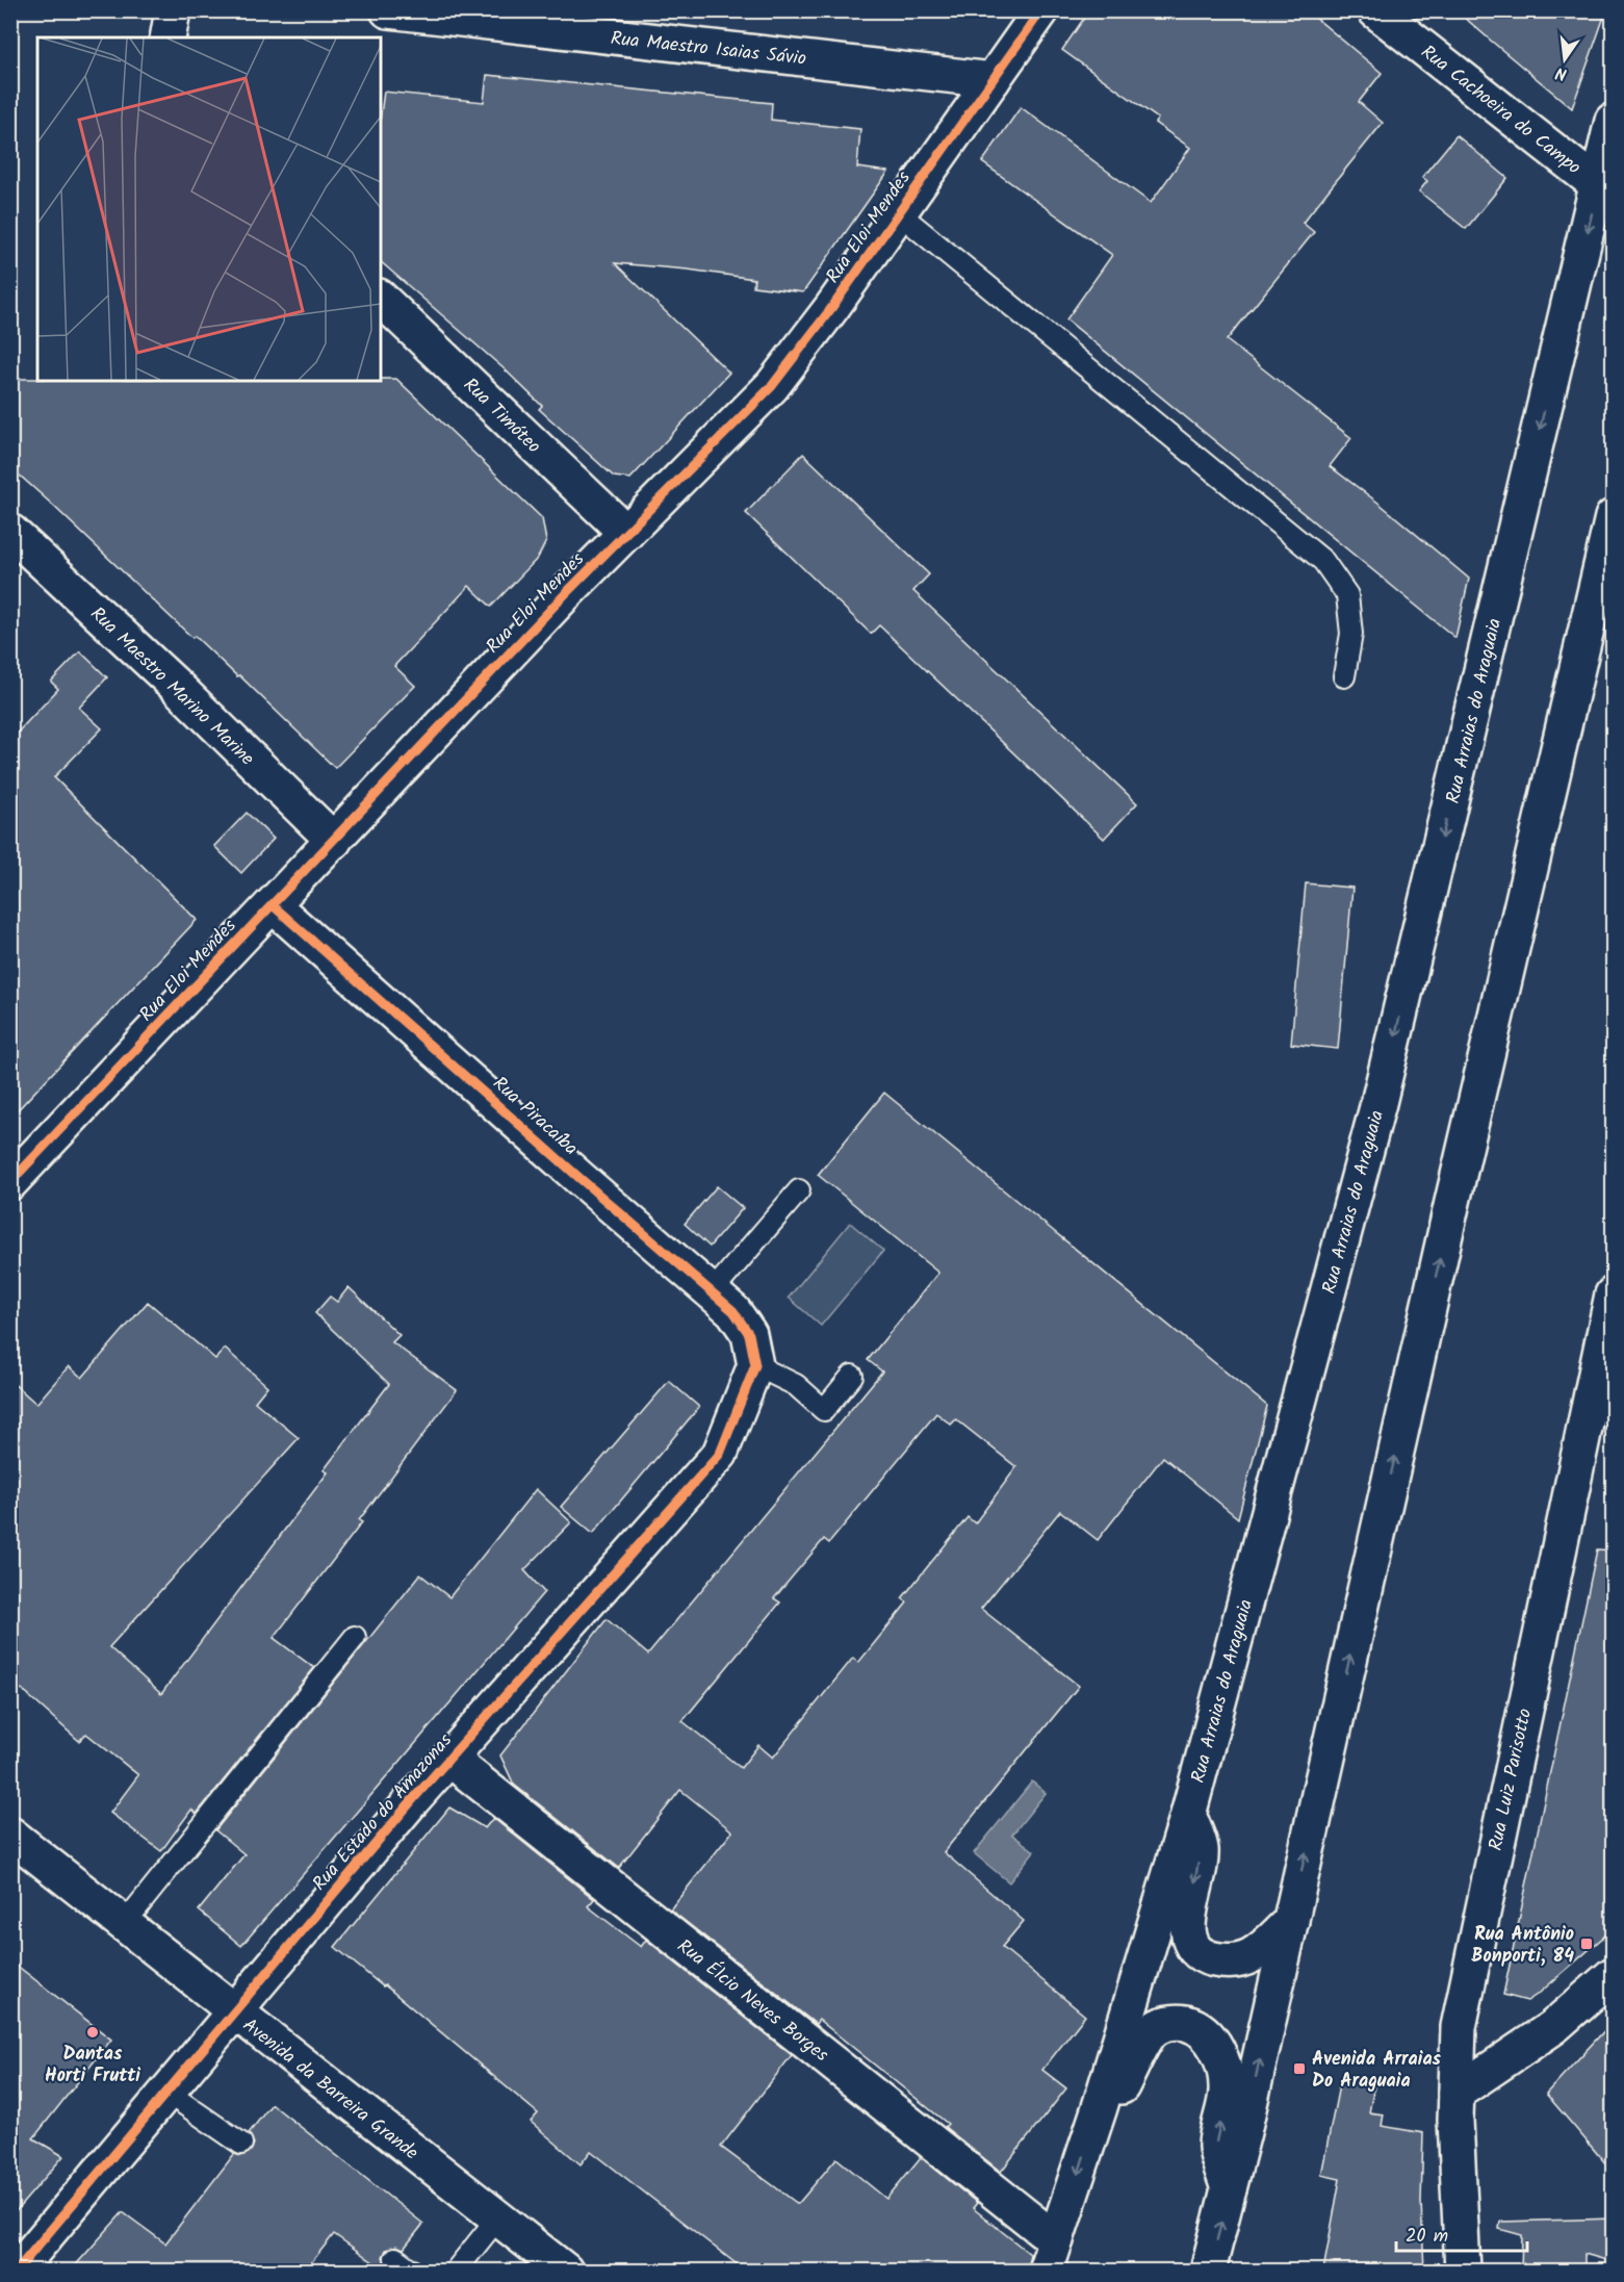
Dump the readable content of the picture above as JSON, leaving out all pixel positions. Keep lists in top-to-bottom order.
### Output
{
  "streets": {
    "street": [
      "Rua Maestro Isaias Sávio",
      "Rua Cachoeira do Campo",
      "Rua Eloi Mendes",
      "Rua Timóteo",
      "Rua Maestro Marino Marine",
      "Rua Arraias do Araguaia",
      "Rua Piracaíba",
      "Rua Luiz Parisotto",
      "Rua Estado do Amazonas",
      "Rua Élcio Neves Borges",
      "Avenida da Barreira Grande"
    ]
  },
  "crossings": [
    ["Rua Maestro Isaias Sávio", "Rua Eloi Mendes"],
    ["Rua Cachoeira do Campo", "Rua Arraias do Araguaia"],
    ["Rua Eloi Mendes", "Rua Timóteo"],
    ["Rua Eloi Mendes", "Rua Maestro Marino Marine"],
    ["Rua Eloi Mendes", "Rua Piracaíba"],
    ["Rua Arraias do Araguaia", "Rua Élcio Neves Borges"],
    ["Rua Piracaíba", "Rua Estado do Amazonas"],
    ["Rua Estado do Amazonas", "Rua Élcio Neves Borges"],
    ["Rua Estado do Amazonas", "Avenida da Barreira Grande"]
  ],
  "places": {
    "transit": ["Rua Antônio Bonporti, 84", "Avenida Arraias Do Araguaia"],
    "other": ["Dantas Horti Frutti"]
  },
  "scale_bar": "20 m",
  "north": "bottom"
}
